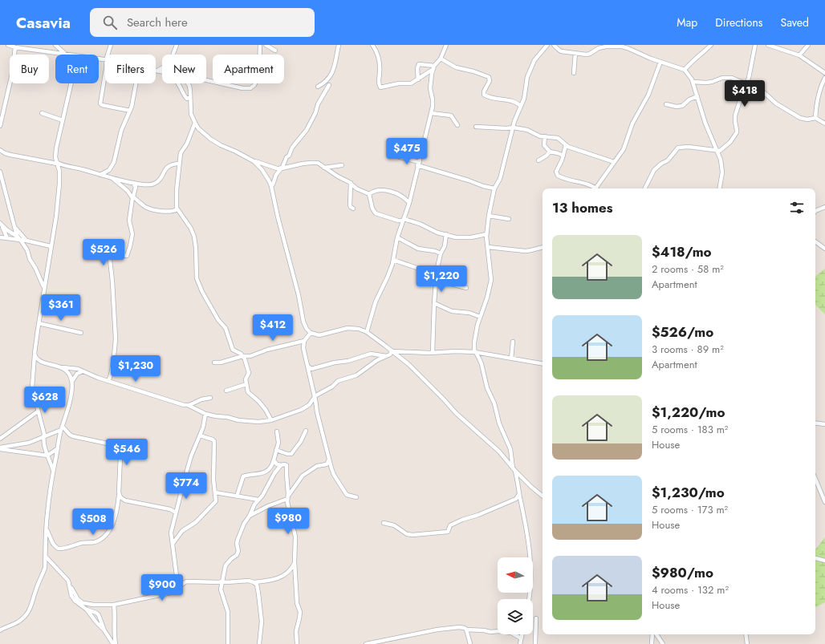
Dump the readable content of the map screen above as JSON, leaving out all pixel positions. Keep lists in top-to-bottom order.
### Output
{
  "north": "left",
  "page": {
    "header": "Casavia",
    "search": "Search here",
    "nav": ["Map", "Directions", "Saved"],
    "chip": [
      "Buy",
      "Rent",
      "Filters",
      "New",
      "Apartment"
    ],
    "price": [
      "$418",
      "$475",
      "$526",
      "$1,220",
      "$361",
      "$412",
      "$1,230",
      "$628",
      "$546",
      "$774",
      "$980",
      "$508",
      "$900"
    ],
    "heading": "13 homes",
    "list": [
      {
        "name": "$418/mo",
        "note": "2 rooms · 58 m² · Apartment"
      },
      {
        "name": "$526/mo",
        "note": "3 rooms · 89 m² · Apartment"
      },
      {
        "name": "$1,220/mo",
        "note": "5 rooms · 183 m² · House"
      },
      {
        "name": "$1,230/mo",
        "note": "5 rooms · 173 m² · House"
      },
      {
        "name": "$980/mo",
        "note": "4 rooms · 132 m² · House"
      }
    ]
  }
}
